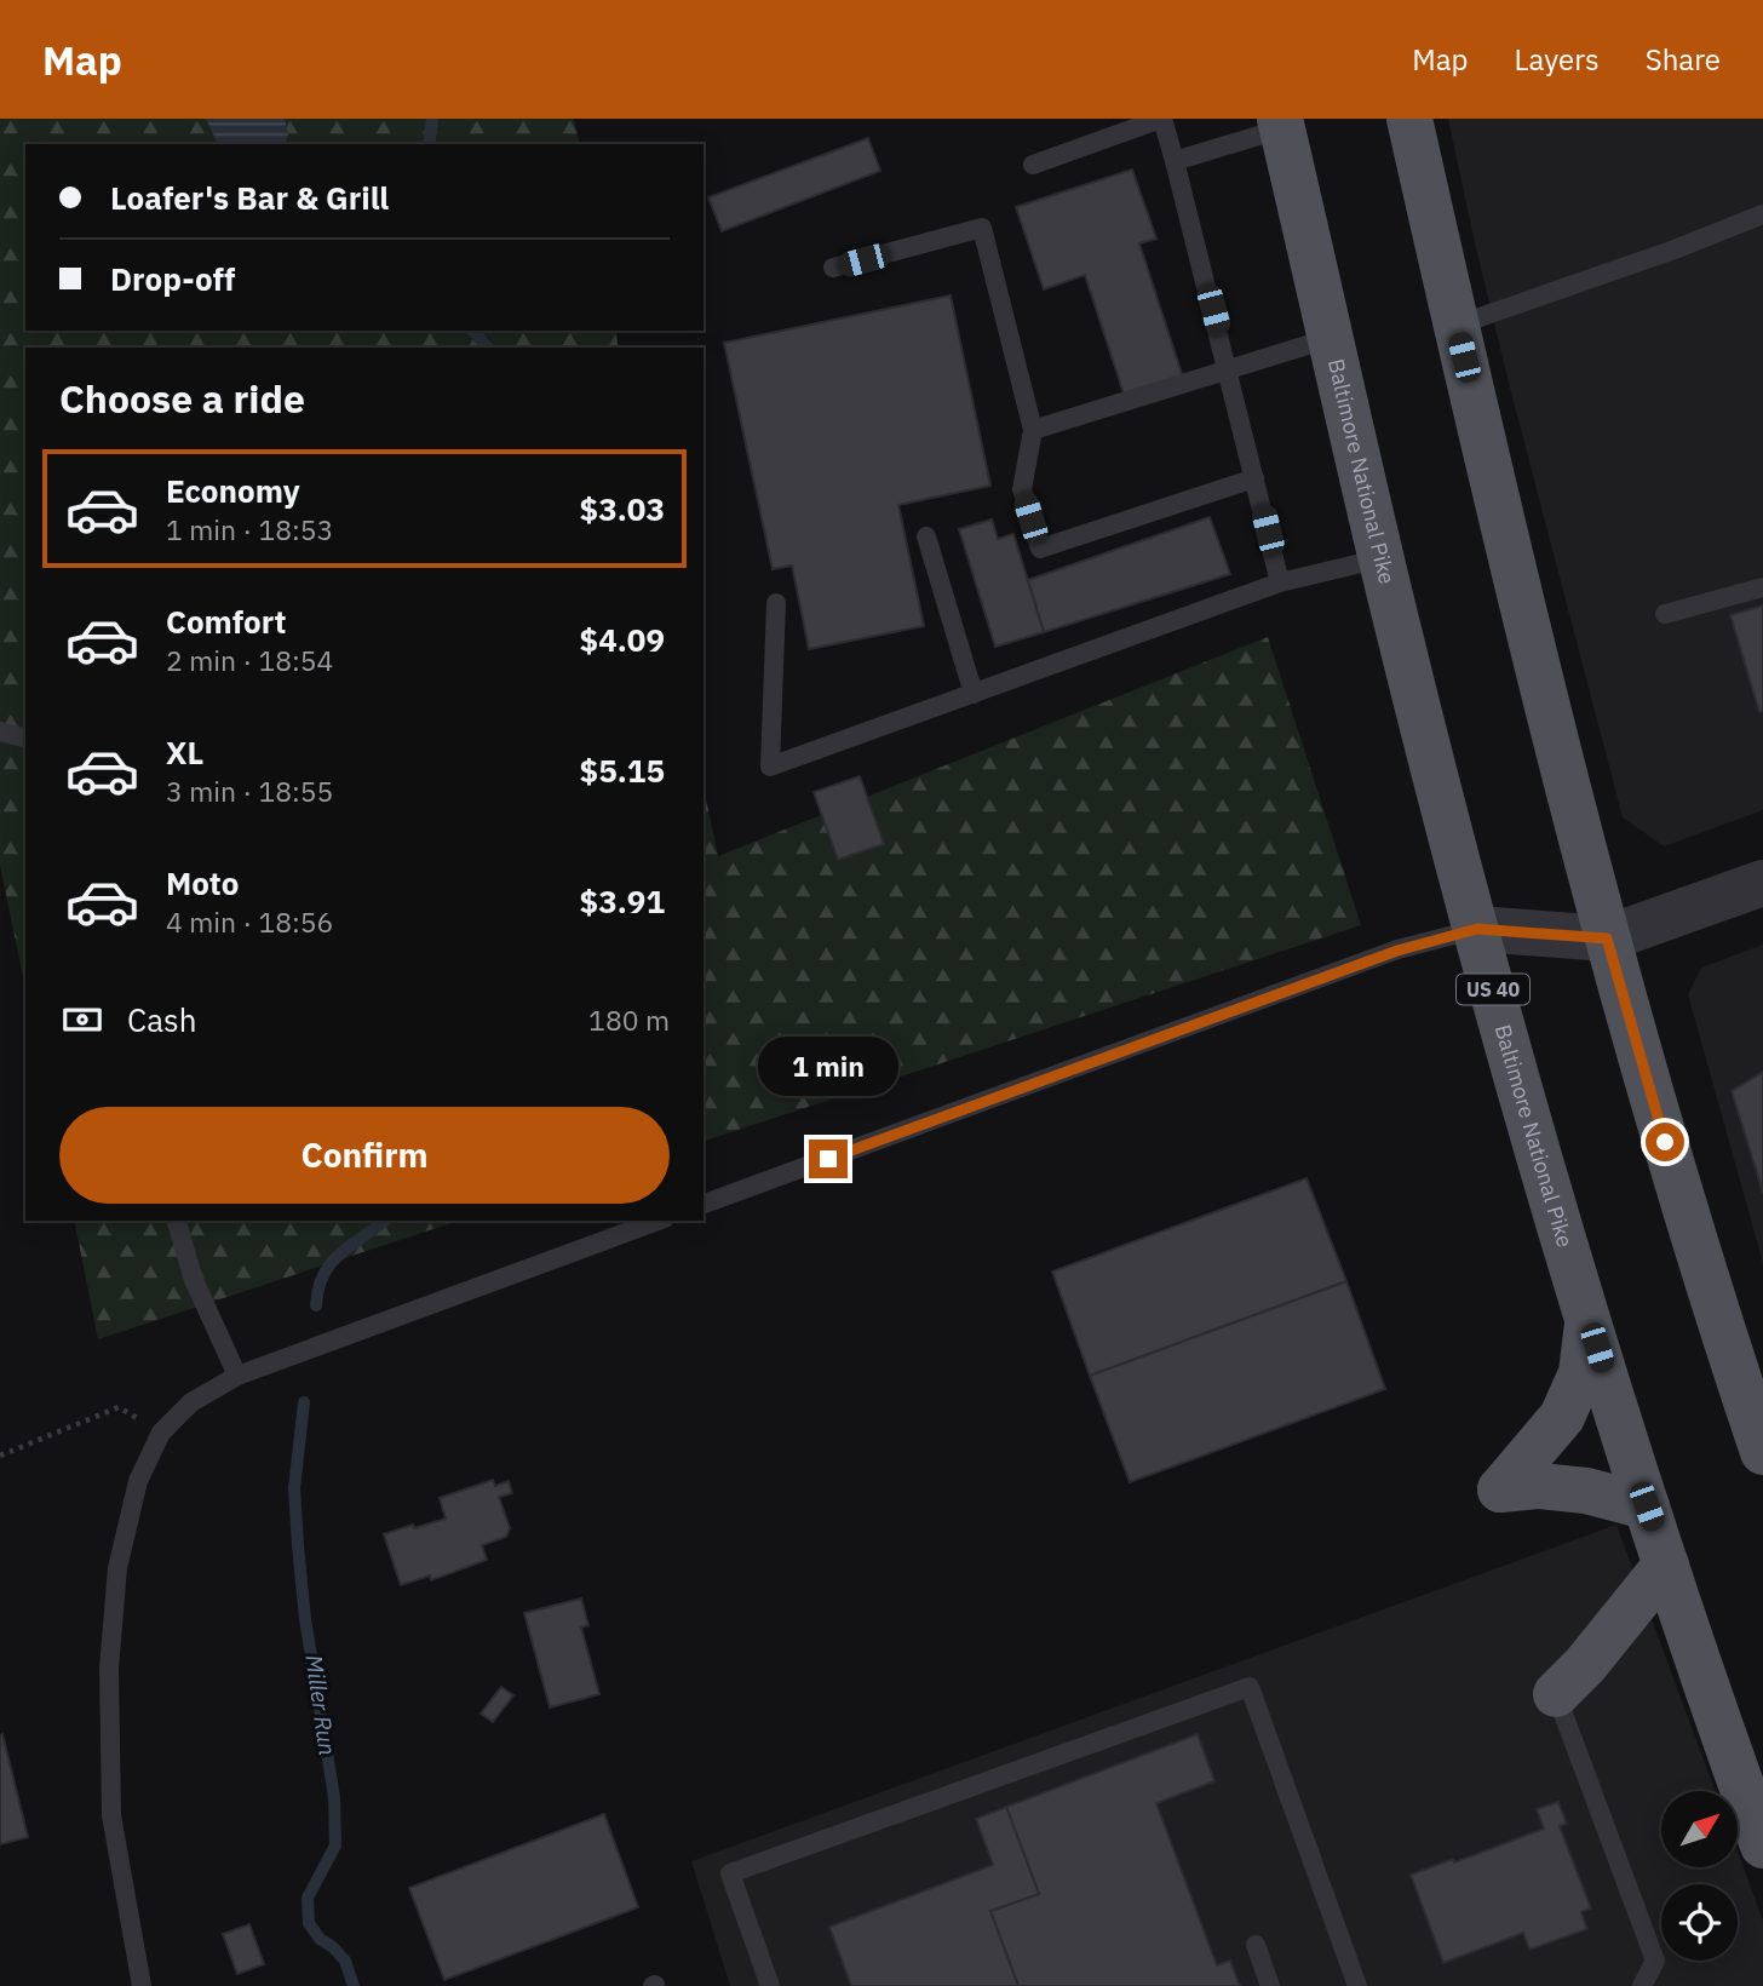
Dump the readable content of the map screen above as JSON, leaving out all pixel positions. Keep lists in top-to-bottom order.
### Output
{
  "streets": {
    "main road": ["Baltimore National Pike", "US 40"]
  },
  "water": ["Miller Run"],
  "north": "top right",
  "page": {
    "header": "Map",
    "nav": ["Map", "Layers", "Share"],
    "banner": ["Loafer's Bar & Grill", "Drop-off"],
    "heading": "Choose a ride",
    "list": [
      {
        "name": "Economy",
        "note": "1 min · 18:53",
        "value": "$3.03"
      },
      {
        "name": "Comfort",
        "note": "2 min · 18:54",
        "value": "$4.09"
      },
      {
        "name": "XL",
        "note": "3 min · 18:55",
        "value": "$5.15"
      },
      {
        "name": "Moto",
        "note": "4 min · 18:56",
        "value": "$3.91"
      }
    ],
    "pay": ["Cash", "180 m"],
    "bubble": "1 min",
    "buttons": "Confirm"
  }
}
